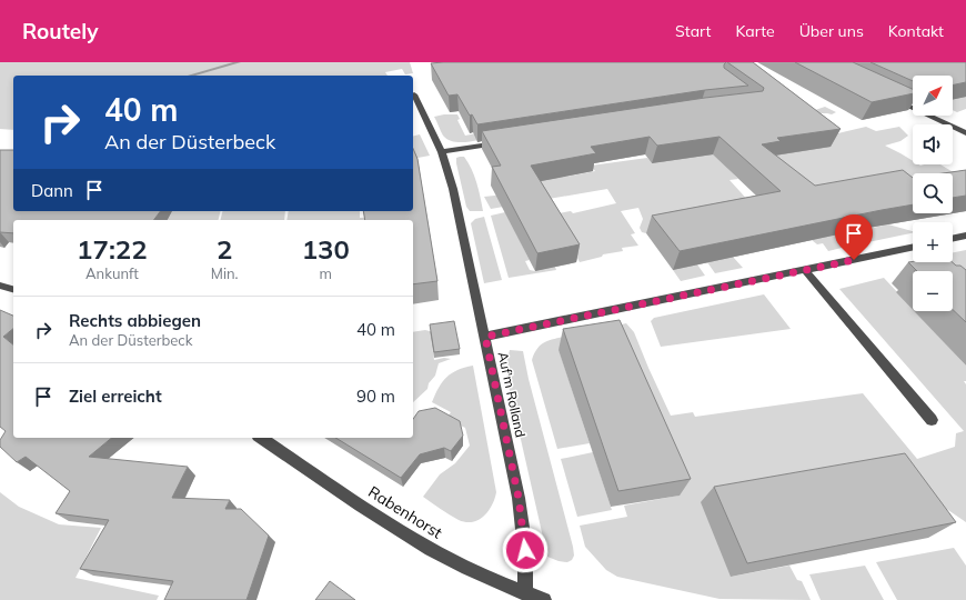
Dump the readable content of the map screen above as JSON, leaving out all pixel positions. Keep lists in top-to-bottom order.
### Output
{
  "streets": {
    "street": ["Auf'm Rolland", "Rabenhorst"]
  },
  "crossings": [
    ["Auf'm Rolland", "Rabenhorst"]
  ],
  "north": "top right",
  "page": {
    "header": "Routely",
    "nav": [
      "Start",
      "Karte",
      "Über uns",
      "Kontakt"
    ],
    "map_buttons": ["+", "−"],
    "turn": ["40 m", "An der Düsterbeck"],
    "then": "Dann",
    "eta": [
      "17:22",
      "Ankunft",
      "2",
      "Min.",
      "130",
      "m"
    ],
    "list": [
      {
        "name": "Rechts abbiegen",
        "note": "An der Düsterbeck",
        "value": "40 m"
      },
      {
        "name": "Ziel erreicht",
        "value": "90 m"
      }
    ]
  }
}
